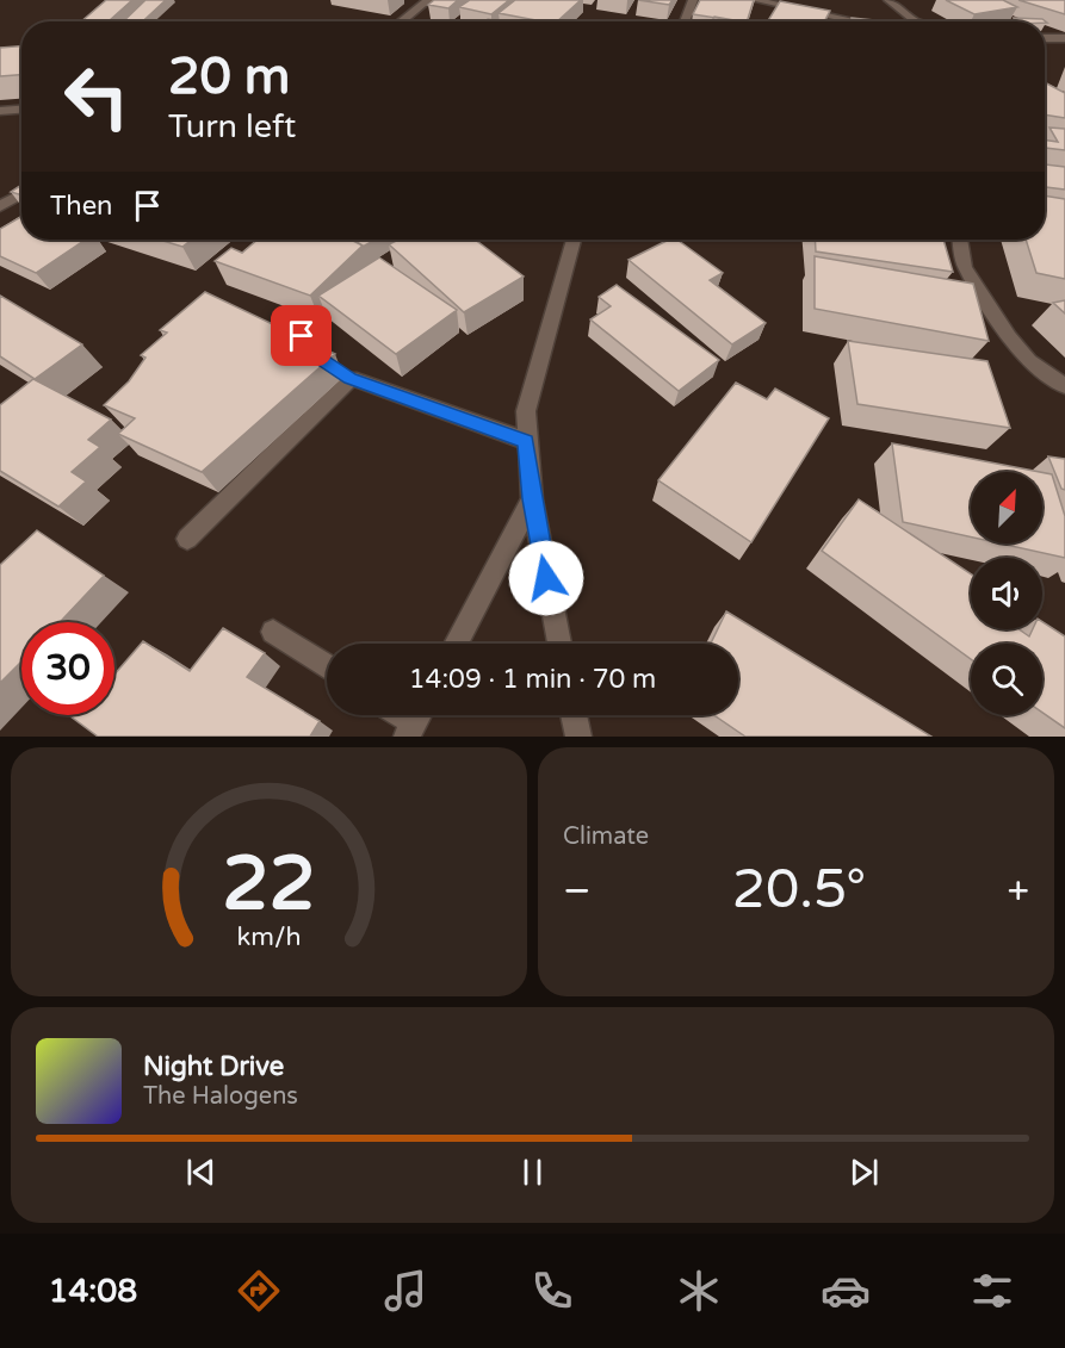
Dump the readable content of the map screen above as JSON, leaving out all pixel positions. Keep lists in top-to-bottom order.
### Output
{
  "north": "top right",
  "page": {
    "turn": ["20 m", "Turn left"],
    "then": "Then",
    "limit": "30",
    "trip": "14:09 · 1 min · 70 m",
    "tile": "Climate",
    "heat": ["−", "20.5°", "+"],
    "song": ["Night Drive", "The Halogens"],
    "tabs": "14:08",
    "gauge": ["22", "km/h"]
  }
}
